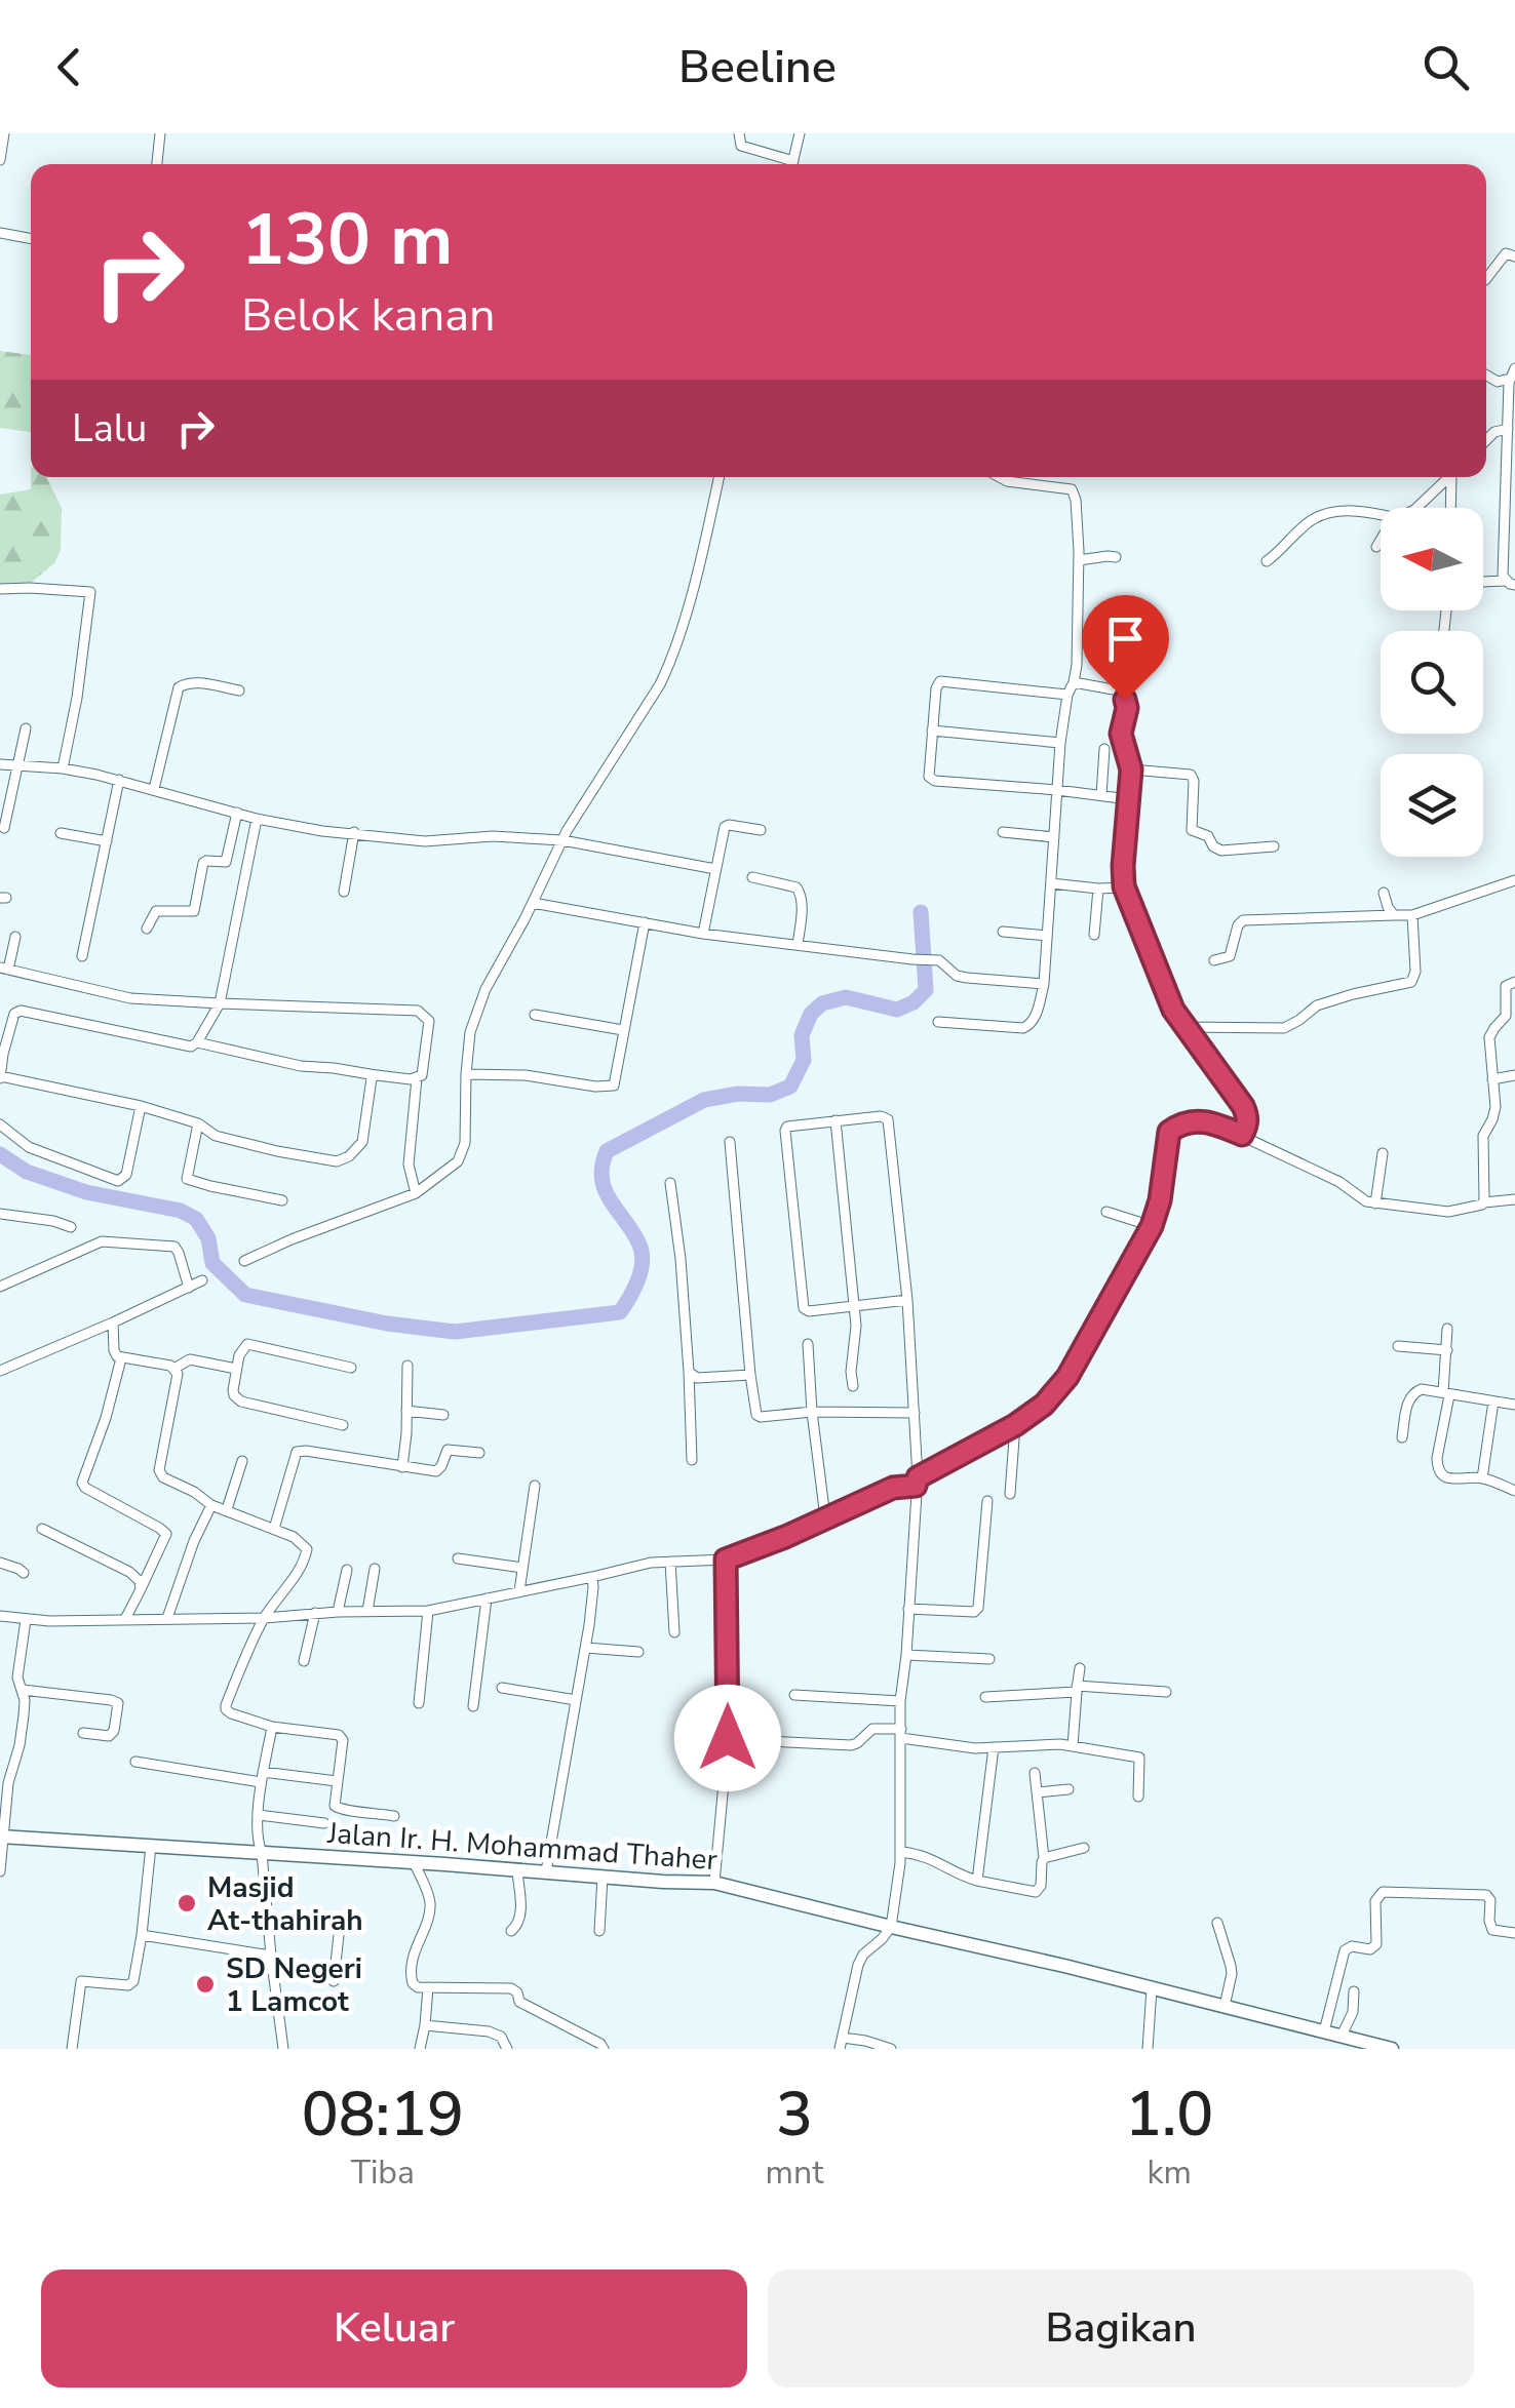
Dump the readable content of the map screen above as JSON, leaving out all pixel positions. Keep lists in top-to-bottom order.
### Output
{
  "streets": {
    "main road": ["Jalan Ir. H. Mohammad Thaher"]
  },
  "places": ["Masjid At-thahirah", "SD Negeri 1 Lamcot"],
  "north": "left",
  "page": {
    "header": "Beeline",
    "turn": ["130 m", "Belok kanan"],
    "then": "Lalu",
    "eta": [
      "08:19",
      "Tiba",
      "3",
      "mnt",
      "1.0",
      "km"
    ],
    "buttons": ["Keluar", "Bagikan"]
  }
}
